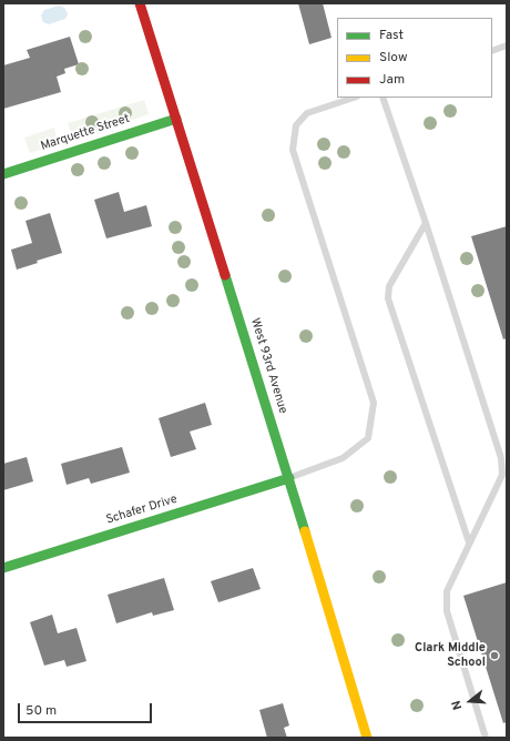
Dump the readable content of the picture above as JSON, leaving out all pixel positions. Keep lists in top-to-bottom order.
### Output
{
  "streets": {
    "street": ["Marquette Street", "West 93rd Avenue", "Schafer Drive"]
  },
  "crossings": [
    ["Marquette Street", "West 93rd Avenue"],
    ["West 93rd Avenue", "Schafer Drive"]
  ],
  "places": ["Clark Middle School"],
  "legend": ["Fast", "Slow", "Jam"],
  "scale_bar": "50 m",
  "north": "left"
}
